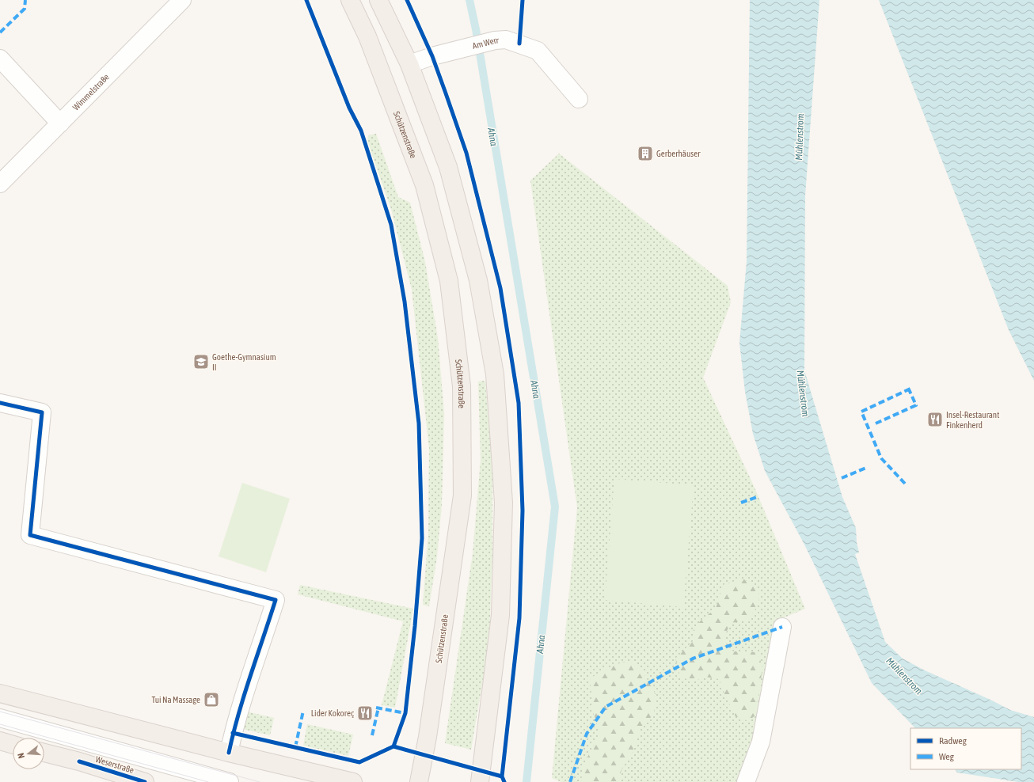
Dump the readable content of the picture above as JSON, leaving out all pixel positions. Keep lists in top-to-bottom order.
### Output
{
  "streets": {
    "main road": ["Schützenstraße", "Weserstraße"],
    "street": ["Am Werr", "Wimmelstraße"]
  },
  "water": ["Ahna", "Mühlenstrom"],
  "places": {
    "building": ["Gerberhäuser"],
    "school or university": ["Goethe-Gymnasium II"],
    "restaurant": ["Insel-Restaurant Finkenherd", "Lider Kokoreç"],
    "shop": ["Tui Na Massage"]
  },
  "legend": ["Radweg", "Weg"],
  "north": "left"
}
